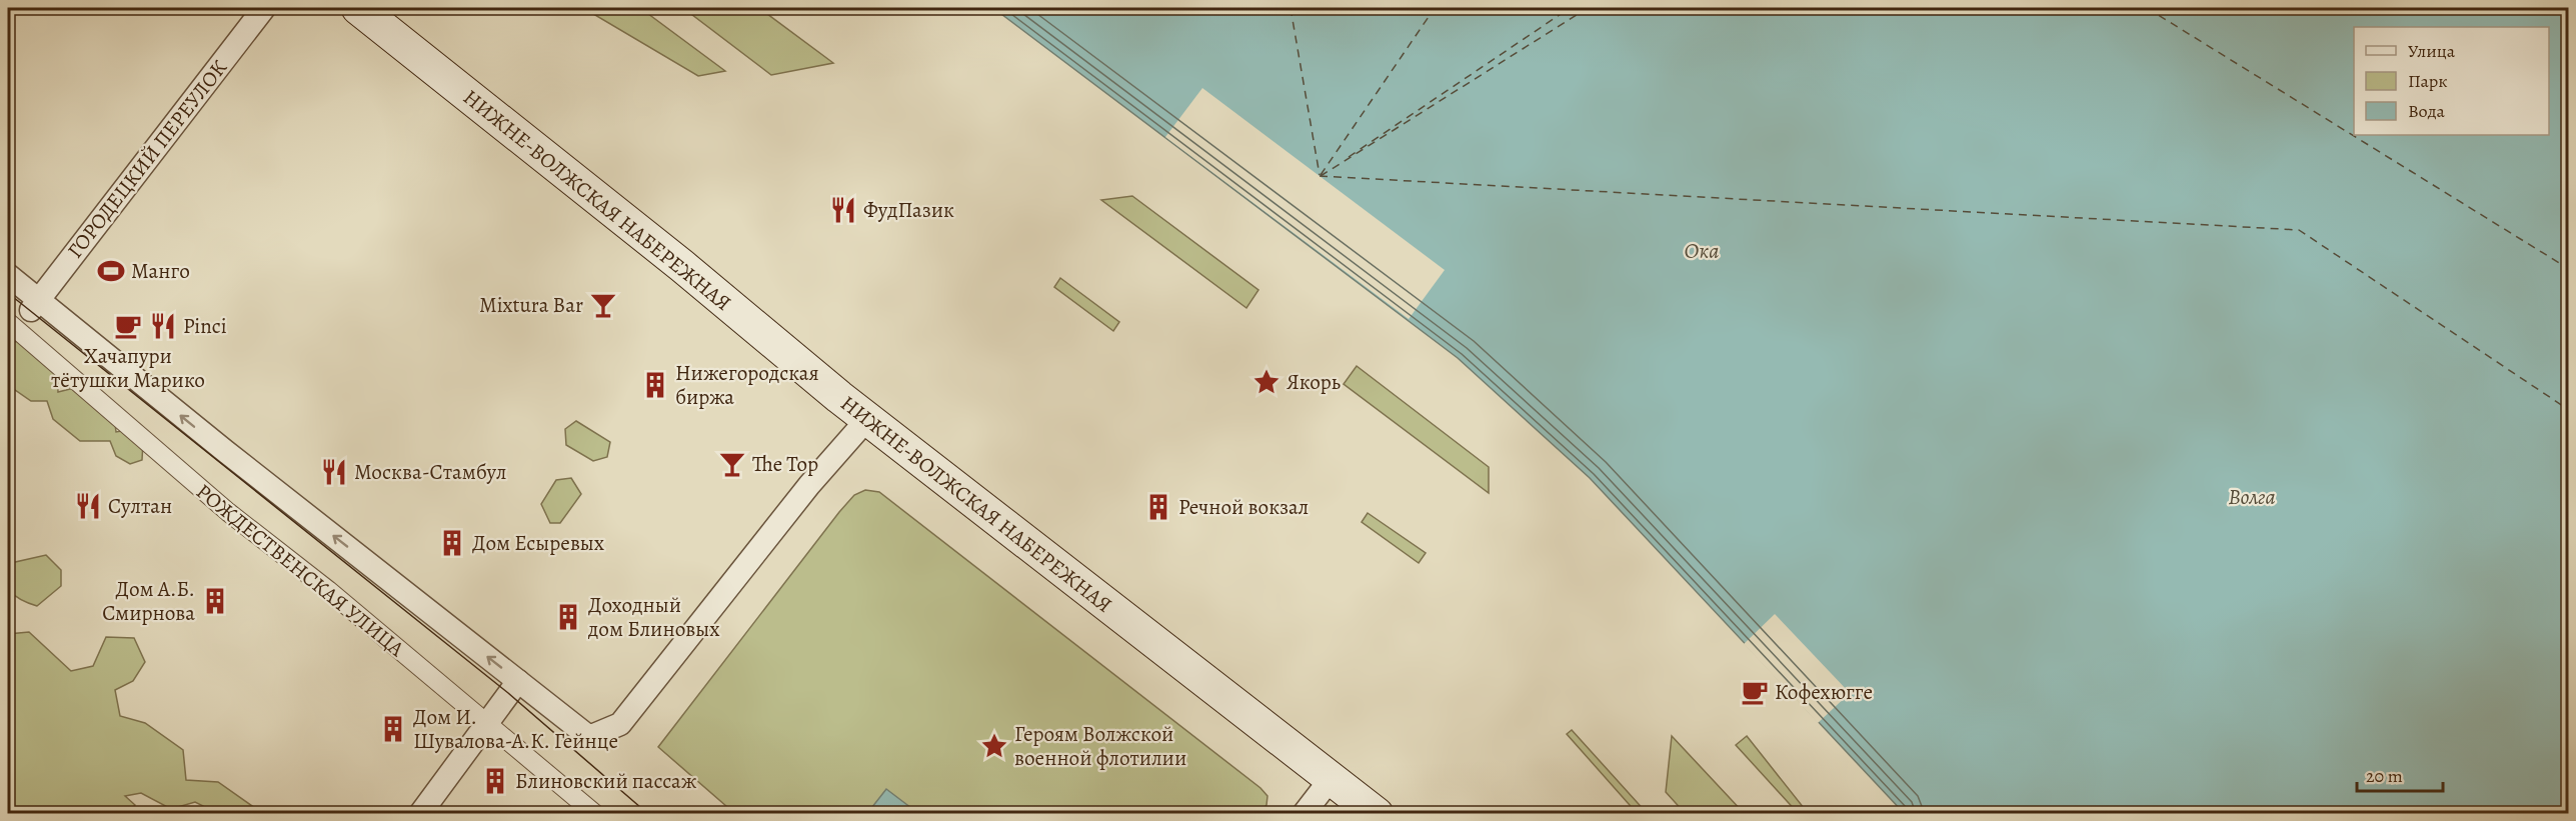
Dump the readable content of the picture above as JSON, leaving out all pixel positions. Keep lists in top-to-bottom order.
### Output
{
  "streets": {
    "main road": ["НИЖНЕ-ВОЛЖСКАЯ НАБЕРЕЖНАЯ"],
    "street": ["ГОРОДЕЦКИЙ ПЕРЕУЛОК", "РОЖДЕСТВЕНСКАЯ УЛИЦА"]
  },
  "water": ["Ока", "Волга"],
  "places": {
    "restaurant": [
      "ФудПазик",
      "Pinci",
      "Москва-Стамбул",
      "Султан"
    ],
    "sports": ["Манго"],
    "bar": ["Mixtura Bar", "The Top"],
    "cafe": ["Хачапури тётушки Марико", "Кофехюгге"],
    "place": ["Якорь", "Героям Волжской военной флотилии"],
    "building": [
      "Нижегородская биржа",
      "Речной вокзал",
      "Дом Есыревых",
      "Дом А.Б. Смирнова",
      "Доходный дом Блиновых",
      "Дом И. Шувалова-А.К. Гейнце",
      "Блиновский пассаж"
    ]
  },
  "legend": ["Улица", "Парк", "Вода"],
  "scale_bar": "20 m"
}
